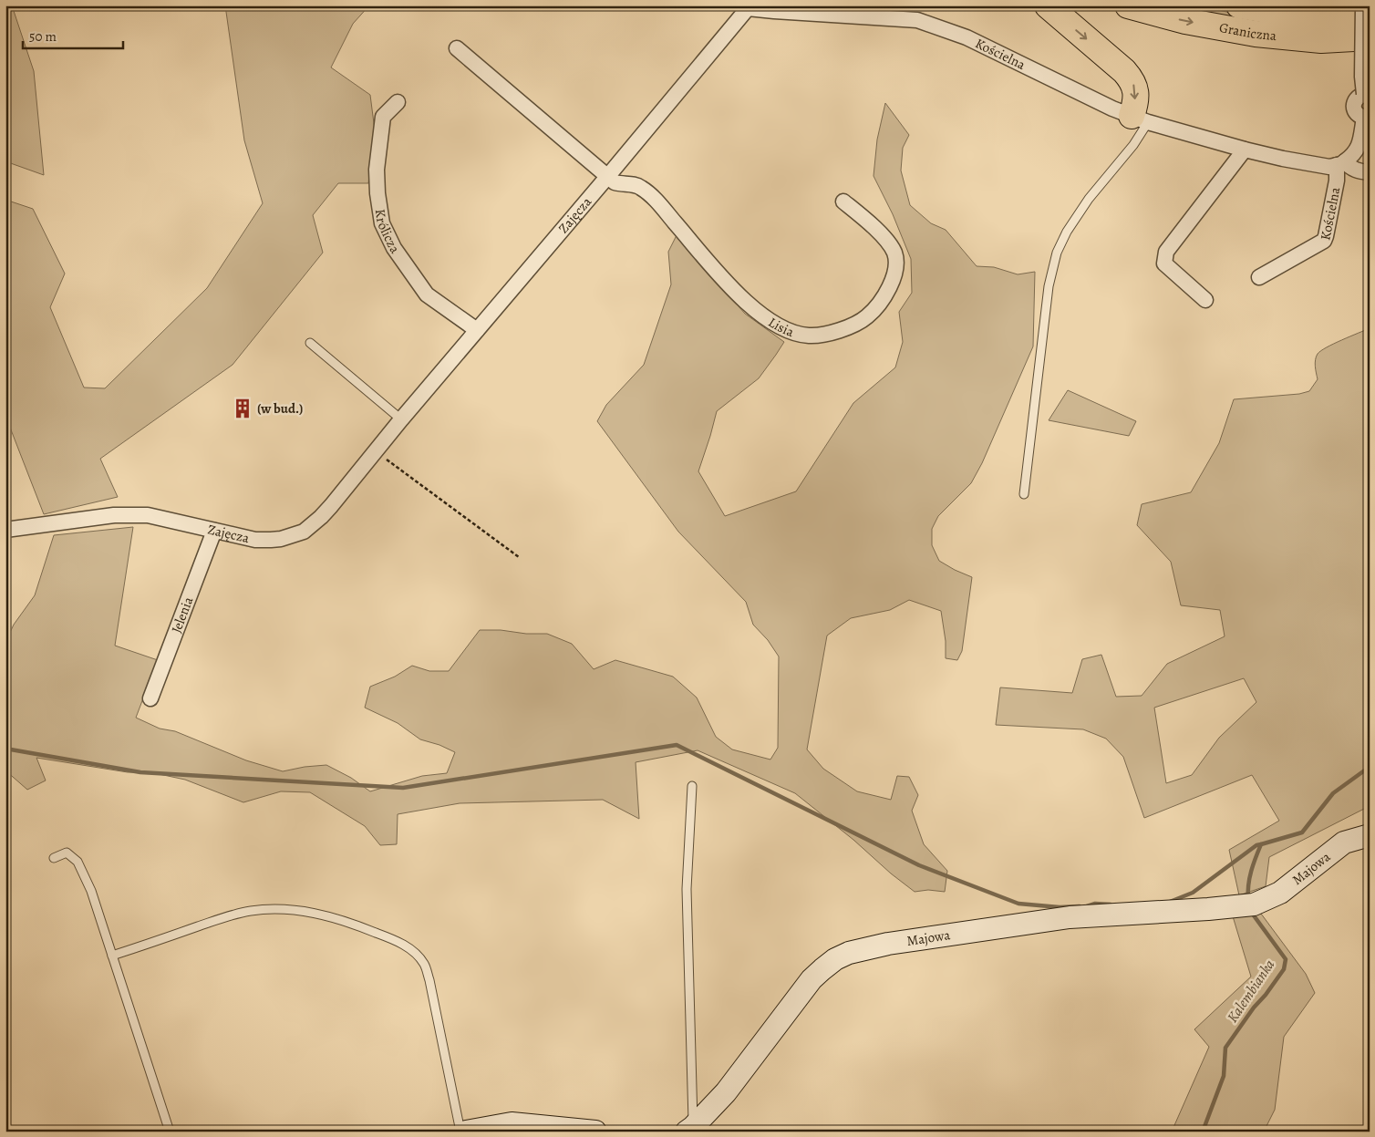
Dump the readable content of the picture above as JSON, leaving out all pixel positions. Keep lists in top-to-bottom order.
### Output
{
  "streets": {
    "highway": ["Graniczna"],
    "street": [
      "Kościelna",
      "Zajęcza",
      "Królicza",
      "Lisia",
      "Jelenia",
      "Majowa"
    ]
  },
  "crossings": [
    ["Kościelna", "Zajęcza"],
    ["Zajęcza", "Królicza"],
    ["Zajęcza", "Lisia"],
    ["Zajęcza", "Jelenia"]
  ],
  "water": ["Kalembianka"],
  "places": {
    "building": ["(w bud.)"]
  },
  "scale_bar": "50 m"
}
